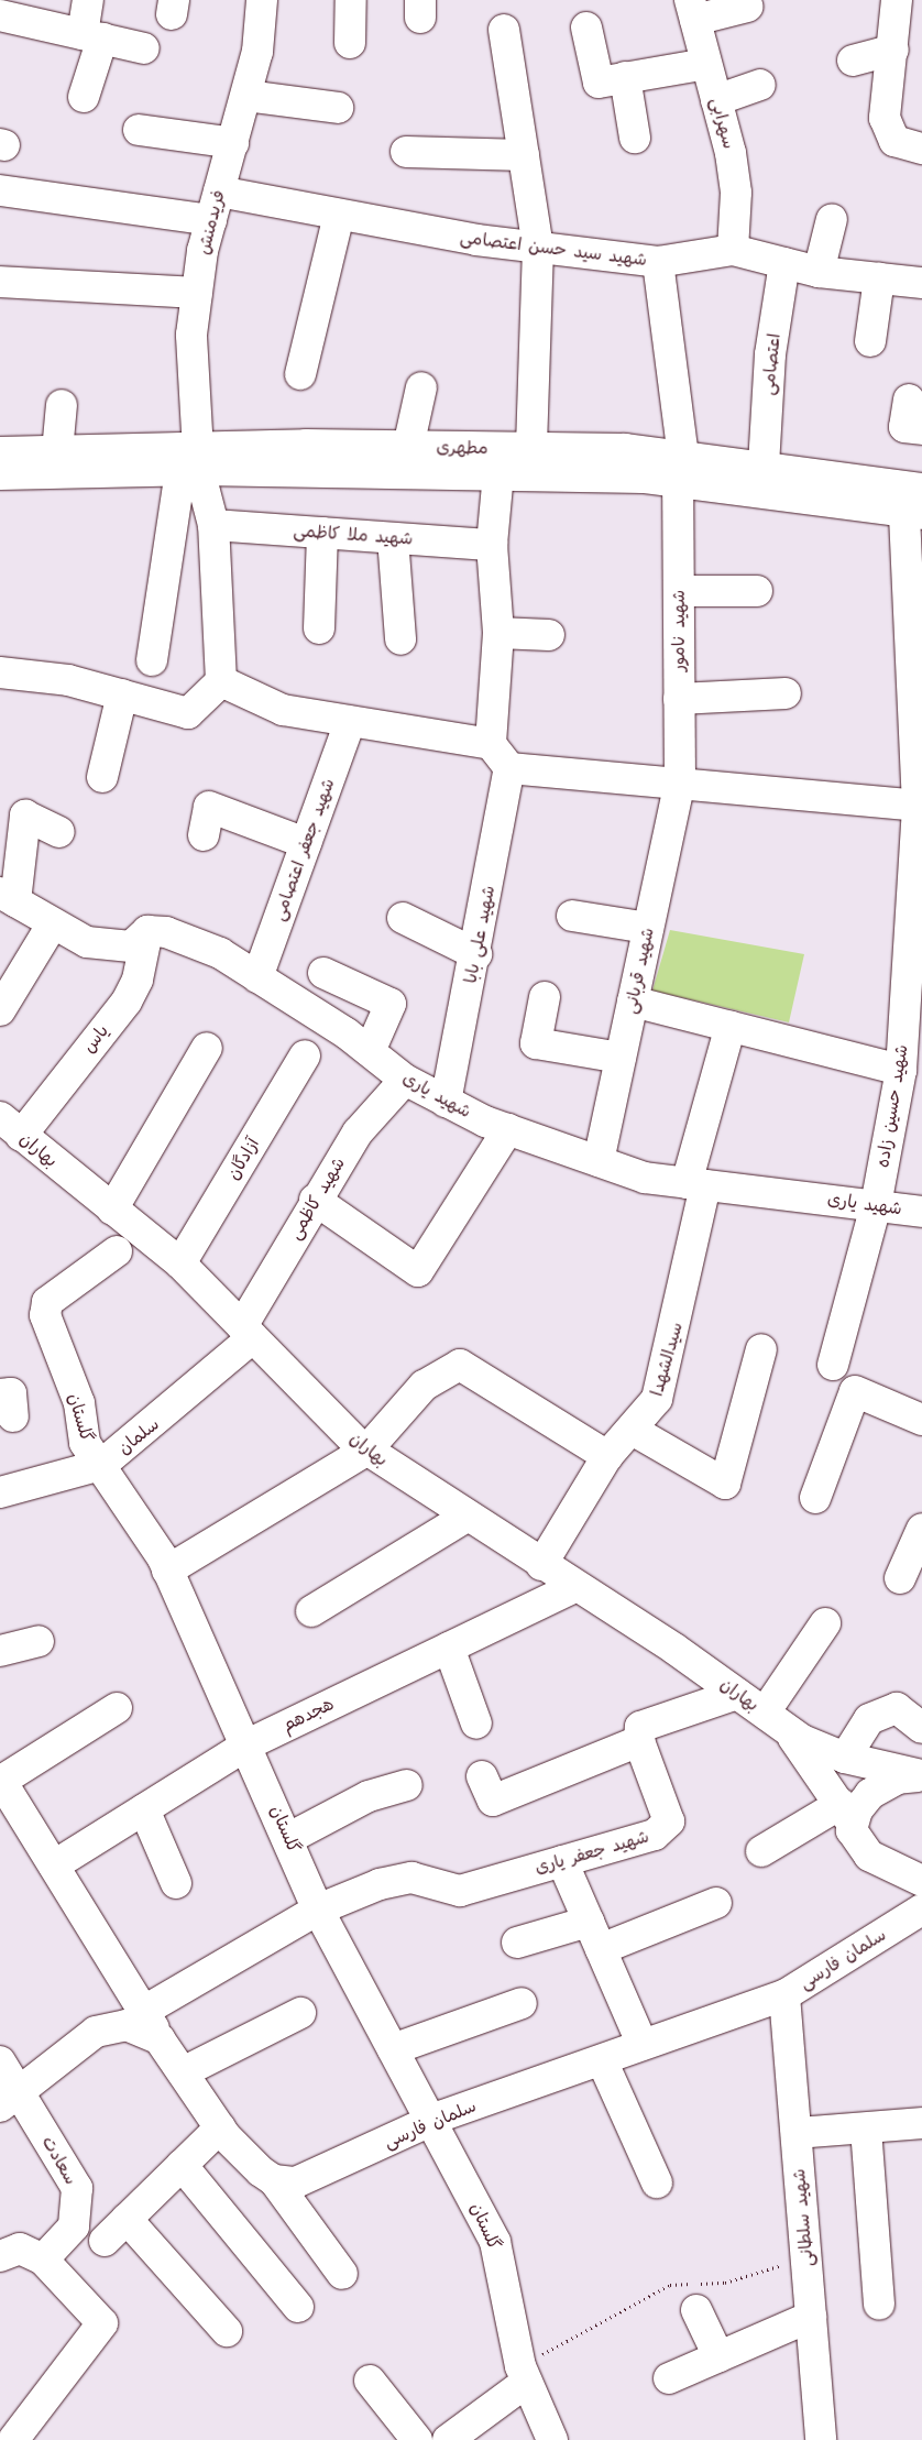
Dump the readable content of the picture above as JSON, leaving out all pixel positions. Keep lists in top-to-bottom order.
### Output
{
  "streets": {
    "street": [
      "سهرابی",
      "فریدمنش",
      "شهید سید حسن اعتصامی",
      "اعتصامی",
      "مطهری",
      "شهید ملا کاظمی",
      "شهید نامور",
      "شهید جعفر اعتصامی",
      "شهید علی بابا",
      "شهید قربانی",
      "یاس",
      "شهید یاری",
      "شهید حسین زاده",
      "بهاران",
      "آزادگان",
      "شهید کاظمی",
      "سیدالشهدا",
      "گلستان",
      "سلمان",
      "هجدهم",
      "شهید جعفر یاری",
      "سلمان فارسی",
      "سعادت",
      "شهید سلطانی"
    ]
  },
  "crossings": [
    ["سهرابی", "شهید سید حسن اعتصامی"],
    ["فریدمنش", "شهید سید حسن اعتصامی"],
    ["فریدمنش", "مطهری"],
    ["شهید سید حسن اعتصامی", "اعتصامی"],
    ["شهید سید حسن اعتصامی", "شهید نامور"],
    ["اعتصامی", "مطهری"],
    ["مطهری", "شهید نامور"],
    ["مطهری", "شهید حسین زاده"],
    ["شهید نامور", "شهید قربانی"],
    ["شهید جعفر اعتصامی", "شهید یاری"],
    ["شهید علی بابا", "شهید یاری"],
    ["شهید قربانی", "شهید یاری"],
    ["یاس", "شهید یاری"],
    ["یاس", "بهاران"],
    ["شهید یاری", "شهید حسین زاده"],
    ["شهید یاری", "شهید کاظمی"],
    ["شهید یاری", "سیدالشهدا"],
    ["بهاران", "آزادگان"],
    ["بهاران", "شهید کاظمی"],
    ["بهاران", "سیدالشهدا"],
    ["بهاران", "سلمان"],
    ["بهاران", "هجدهم"],
    ["شهید کاظمی", "سلمان"],
    ["گلستان", "سلمان"],
    ["گلستان", "هجدهم"],
    ["گلستان", "شهید جعفر یاری"],
    ["گلستان", "سلمان فارسی"],
    ["سلمان فارسی", "شهید سلطانی"]
  ]
}
